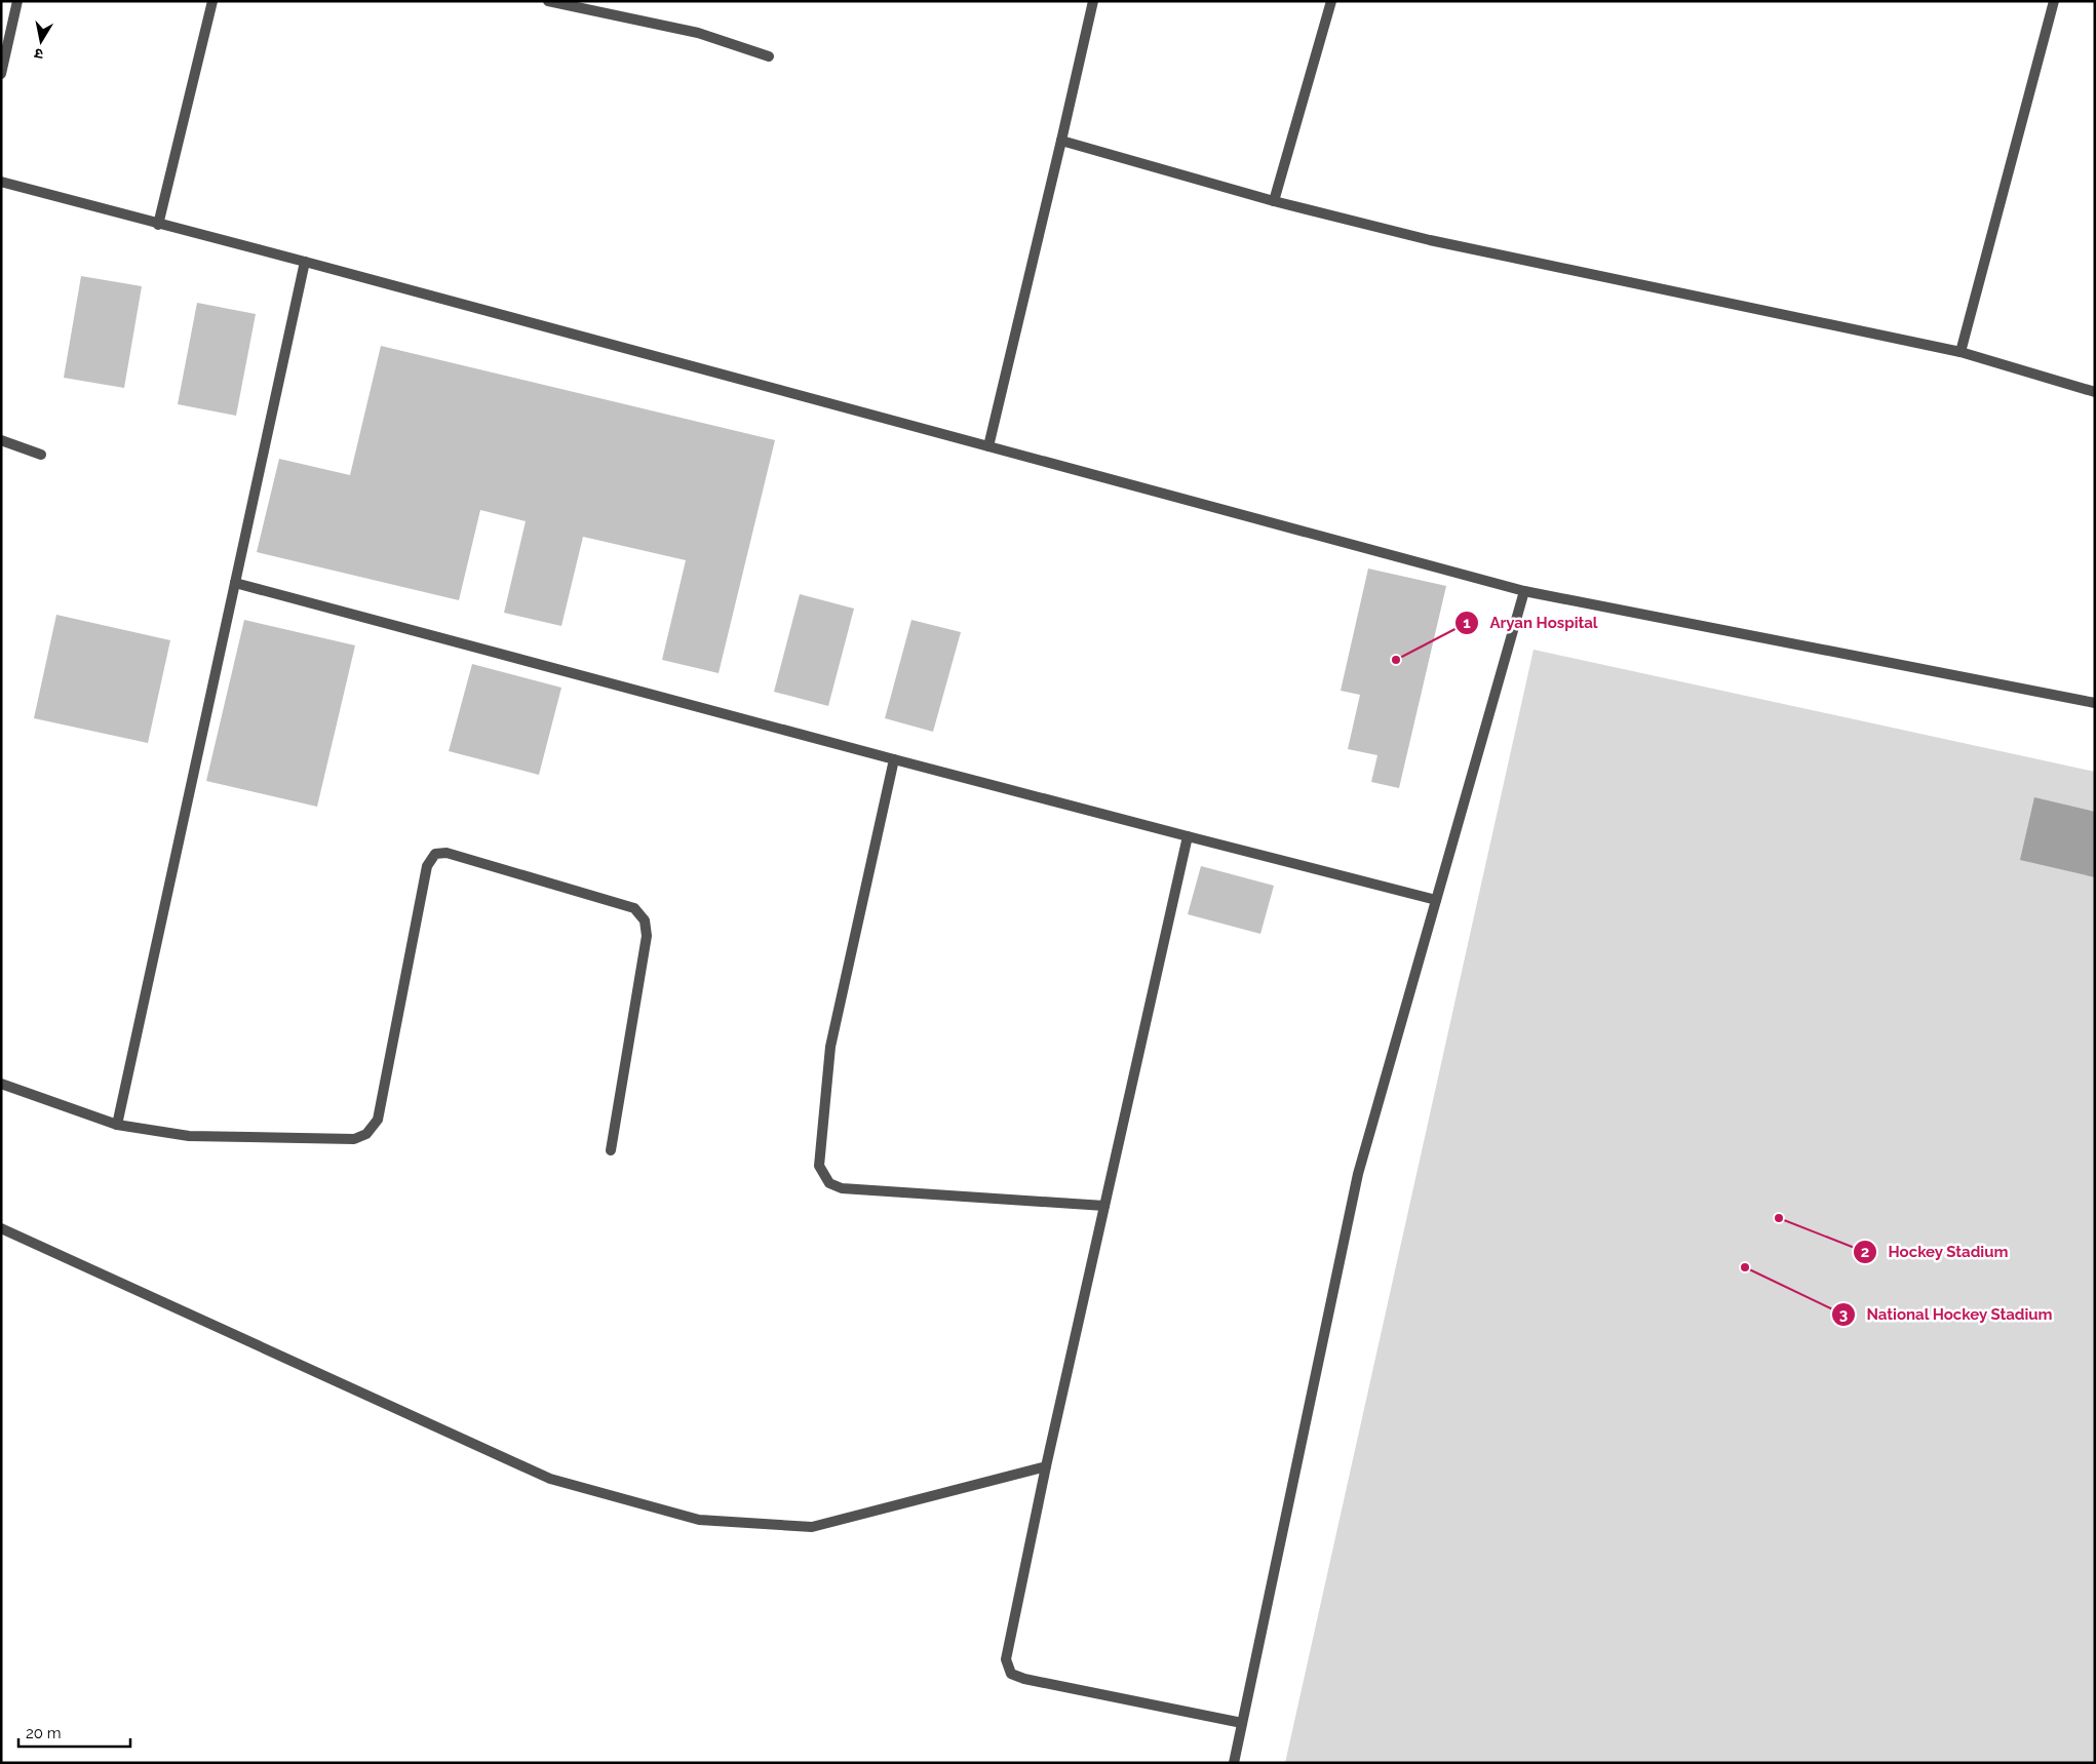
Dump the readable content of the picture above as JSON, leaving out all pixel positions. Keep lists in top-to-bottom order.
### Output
{
  "places": ["Aryan Hospital", "Hockey Stadium", "National Hockey Stadium"],
  "scale_bar": "20 m",
  "north": "bottom"
}
